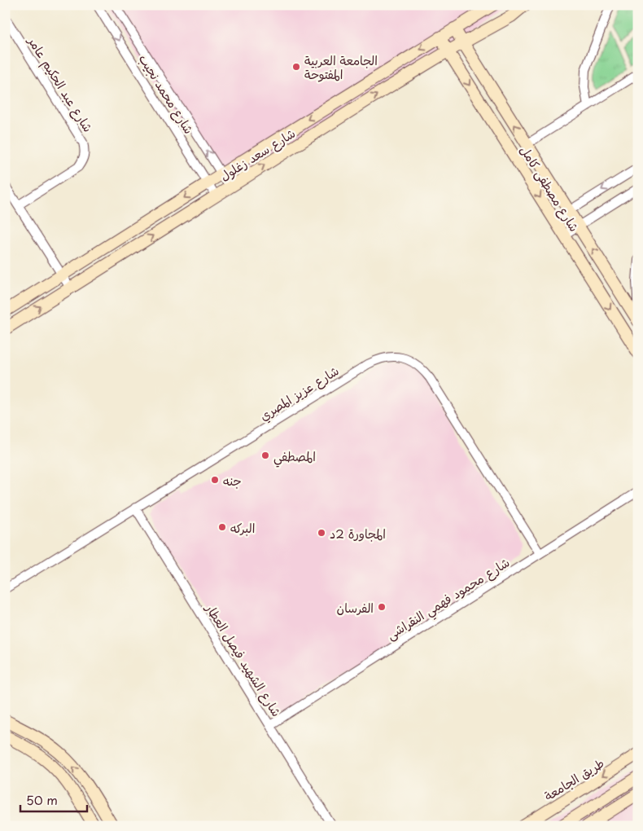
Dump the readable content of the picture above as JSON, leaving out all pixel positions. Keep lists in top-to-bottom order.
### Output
{
  "streets": {
    "street": [
      "شارع عبد الحكيم عامر",
      "شارع محمد نجيب",
      "شارع سعد زغلول",
      "شارع مصطفى كامل",
      "شارع عزيز المصري",
      "شارع محمود فهمي النقراشى",
      "شارع الشهيد فيصل العطار",
      "طريق الجامعة"
    ]
  },
  "crossings": [
    ["شارع محمد نجيب", "شارع سعد زغلول"],
    ["شارع سعد زغلول", "شارع مصطفى كامل"],
    ["شارع عزيز المصري", "شارع محمود فهمي النقراشى"],
    ["شارع عزيز المصري", "شارع الشهيد فيصل العطار"],
    ["شارع محمود فهمي النقراشى", "شارع الشهيد فيصل العطار"]
  ],
  "places": [
    "الجامعة العربية المفتوحة",
    "المصطفي",
    "جنه",
    "البركه",
    "المجاورة 2د",
    "الفرسان"
  ],
  "scale_bar": "50 m"
}
